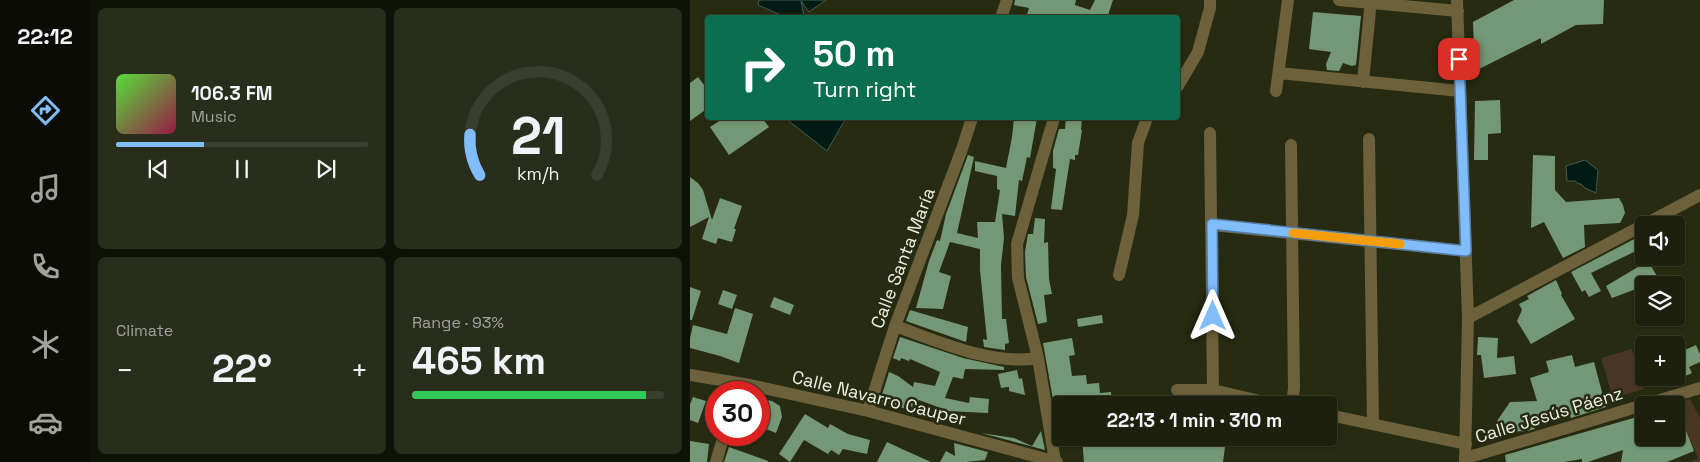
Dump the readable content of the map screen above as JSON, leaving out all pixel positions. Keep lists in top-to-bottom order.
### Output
{
  "streets": {
    "street": ["Calle Santa María", "Calle Navarro Cauper", "Calle Jesús Páenz"]
  },
  "crossings": [
    ["Calle Santa María", "Calle Navarro Cauper"]
  ],
  "page": {
    "tabs": "22:12",
    "turn": ["50 m", "Turn right"],
    "song": ["106.3 FM", "Music"],
    "map_buttons": ["+", "−"],
    "tile": [
      "Climate",
      ["Range · 93%", "465 km"]
    ],
    "heat": ["−", "22°", "+"],
    "limit": "30",
    "trip": "22:13 · 1 min · 310 m",
    "gauge": ["21", "km/h"]
  }
}
